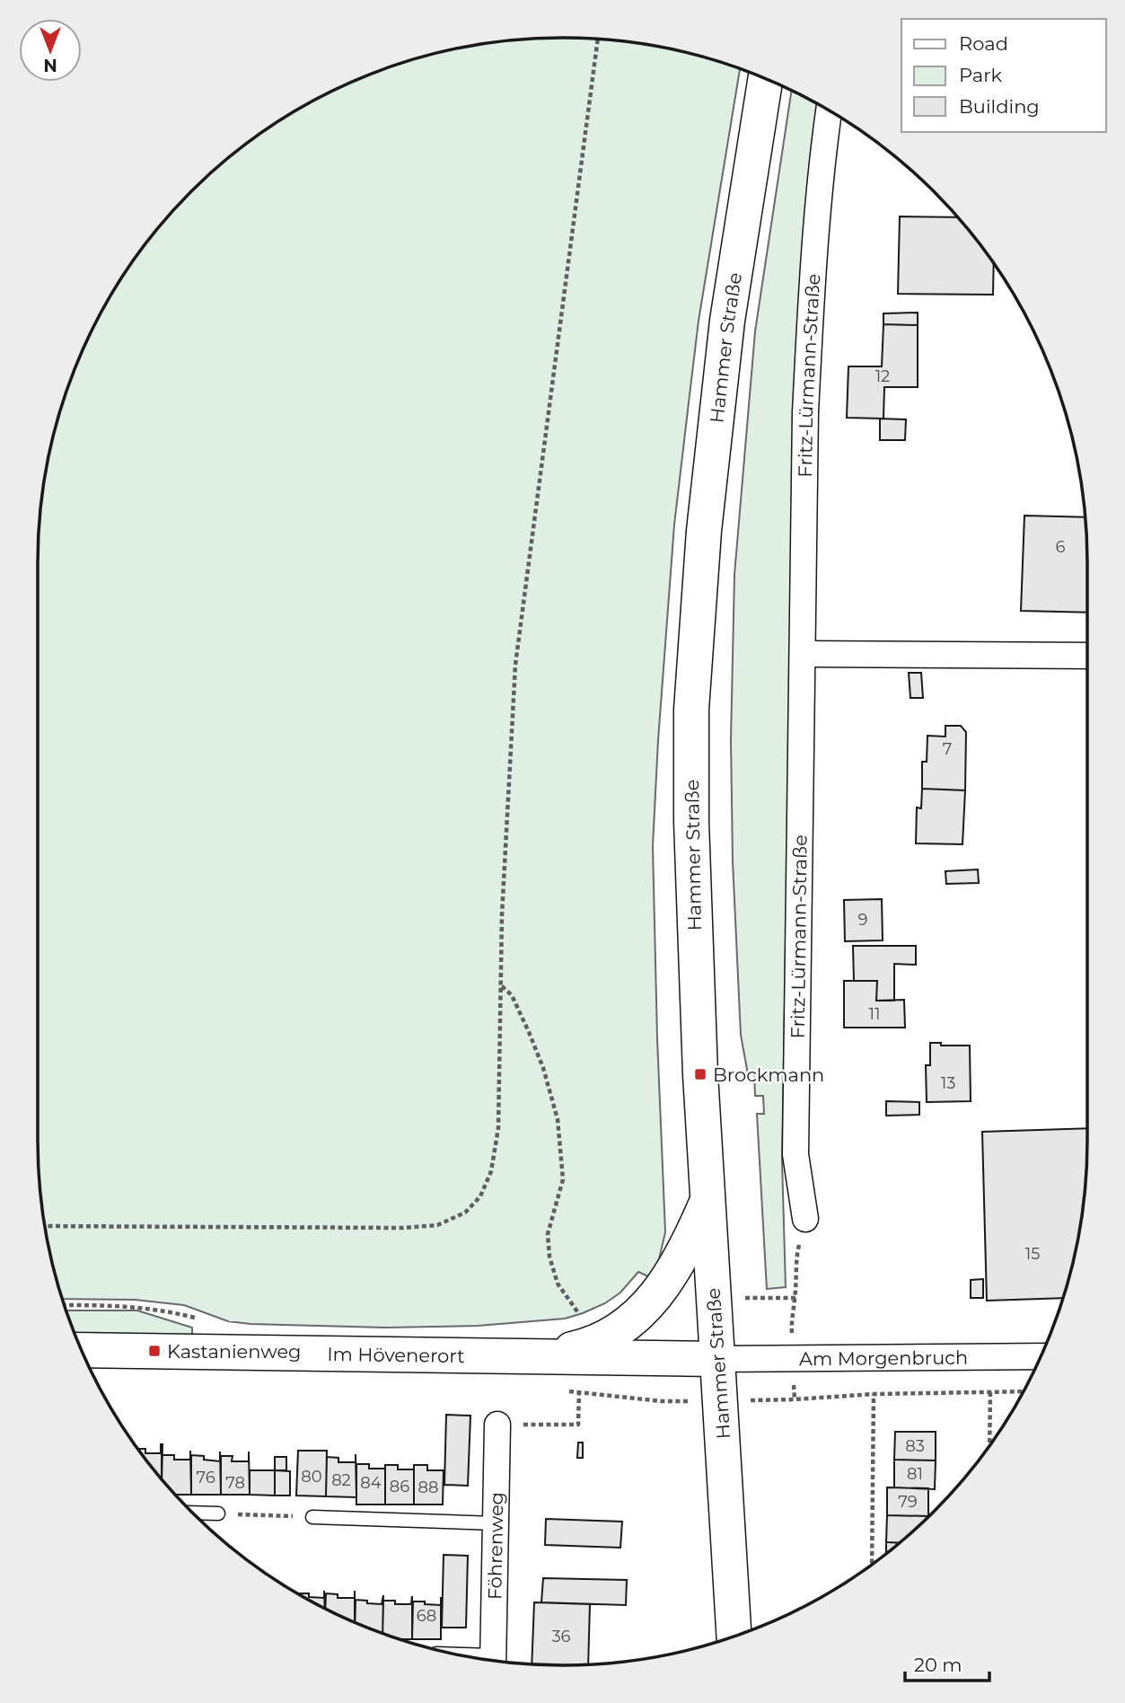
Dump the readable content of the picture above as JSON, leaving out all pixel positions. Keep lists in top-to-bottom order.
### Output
{
  "streets": {
    "main road": ["Hammer Straße", "Im Hövenerort"],
    "street": ["Fritz-Lürmann-Straße", "Am Morgenbruch", "Föhrenweg"]
  },
  "crossings": [
    ["Hammer Straße", "Im Hövenerort"],
    ["Hammer Straße", "Am Morgenbruch"],
    ["Im Hövenerort", "Am Morgenbruch"]
  ],
  "places": {
    "transit": ["Brockmann", "Kastanienweg"]
  },
  "house_numbers": [
    "12",
    "6",
    "7",
    "9",
    "11",
    "13",
    "15",
    "83",
    "81",
    "80",
    "76",
    "82",
    "78",
    "84",
    "86",
    "88",
    "79",
    "68",
    "36"
  ],
  "legend": ["Road", "Park", "Building"],
  "scale_bar": "20 m",
  "north": "bottom"
}
